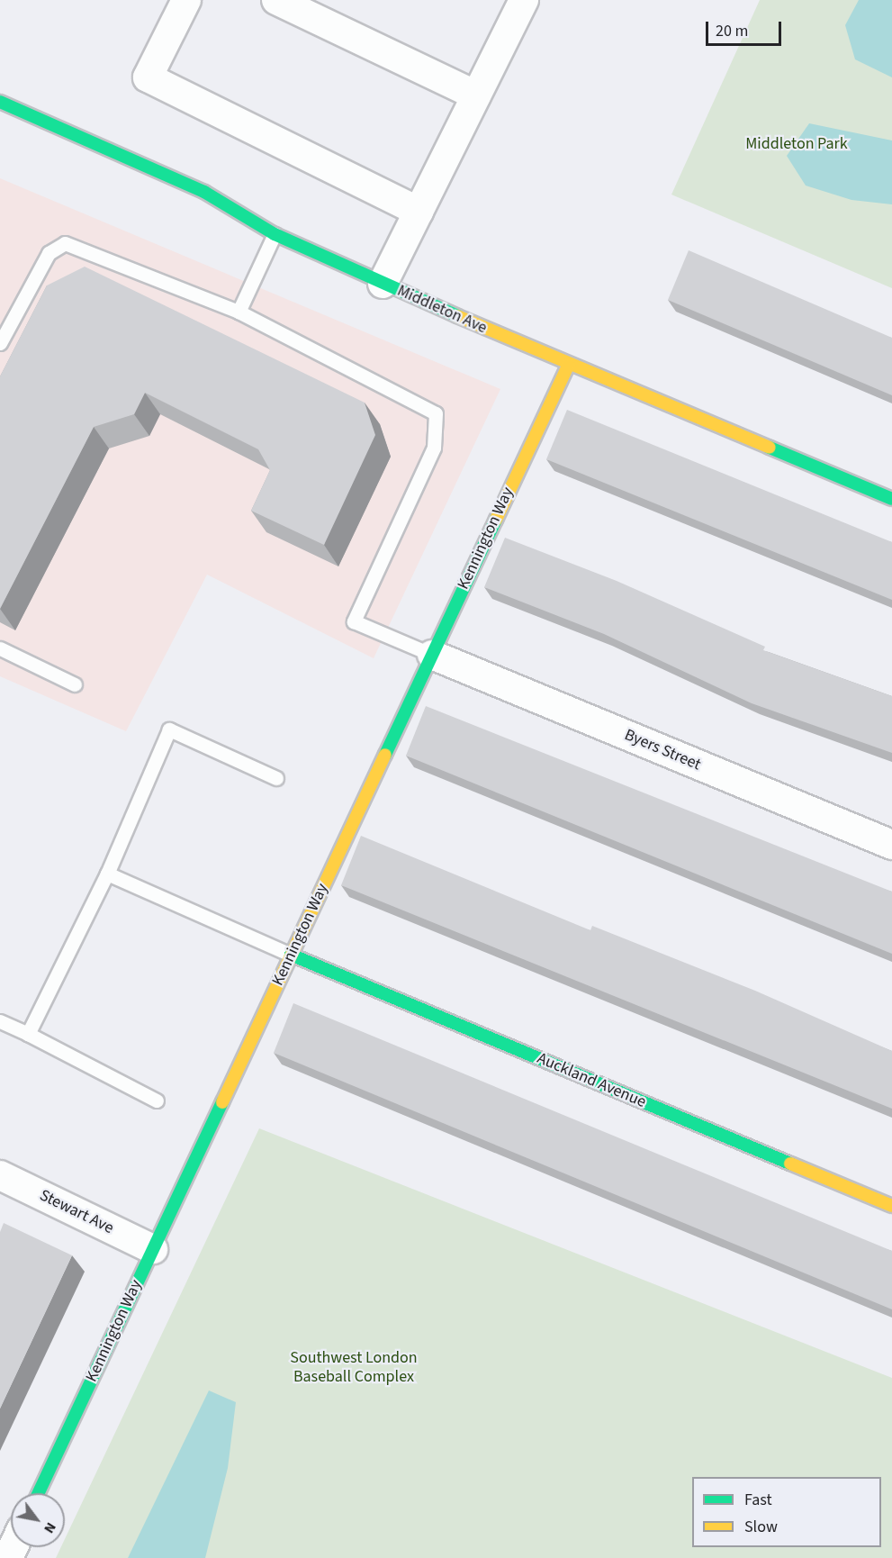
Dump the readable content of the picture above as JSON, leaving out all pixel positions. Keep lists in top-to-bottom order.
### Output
{
  "streets": {
    "street": [
      "Middleton Ave",
      "Kennington Way",
      "Byers Street",
      "Auckland Avenue",
      "Stewart Ave"
    ]
  },
  "crossings": [
    ["Middleton Ave", "Kennington Way"],
    ["Kennington Way", "Byers Street"],
    ["Kennington Way", "Auckland Avenue"],
    ["Kennington Way", "Stewart Ave"]
  ],
  "parks": ["Middleton Park", "Southwest London Baseball Complex"],
  "legend": ["Fast", "Slow"],
  "scale_bar": "20 m",
  "north": "bottom right"
}
